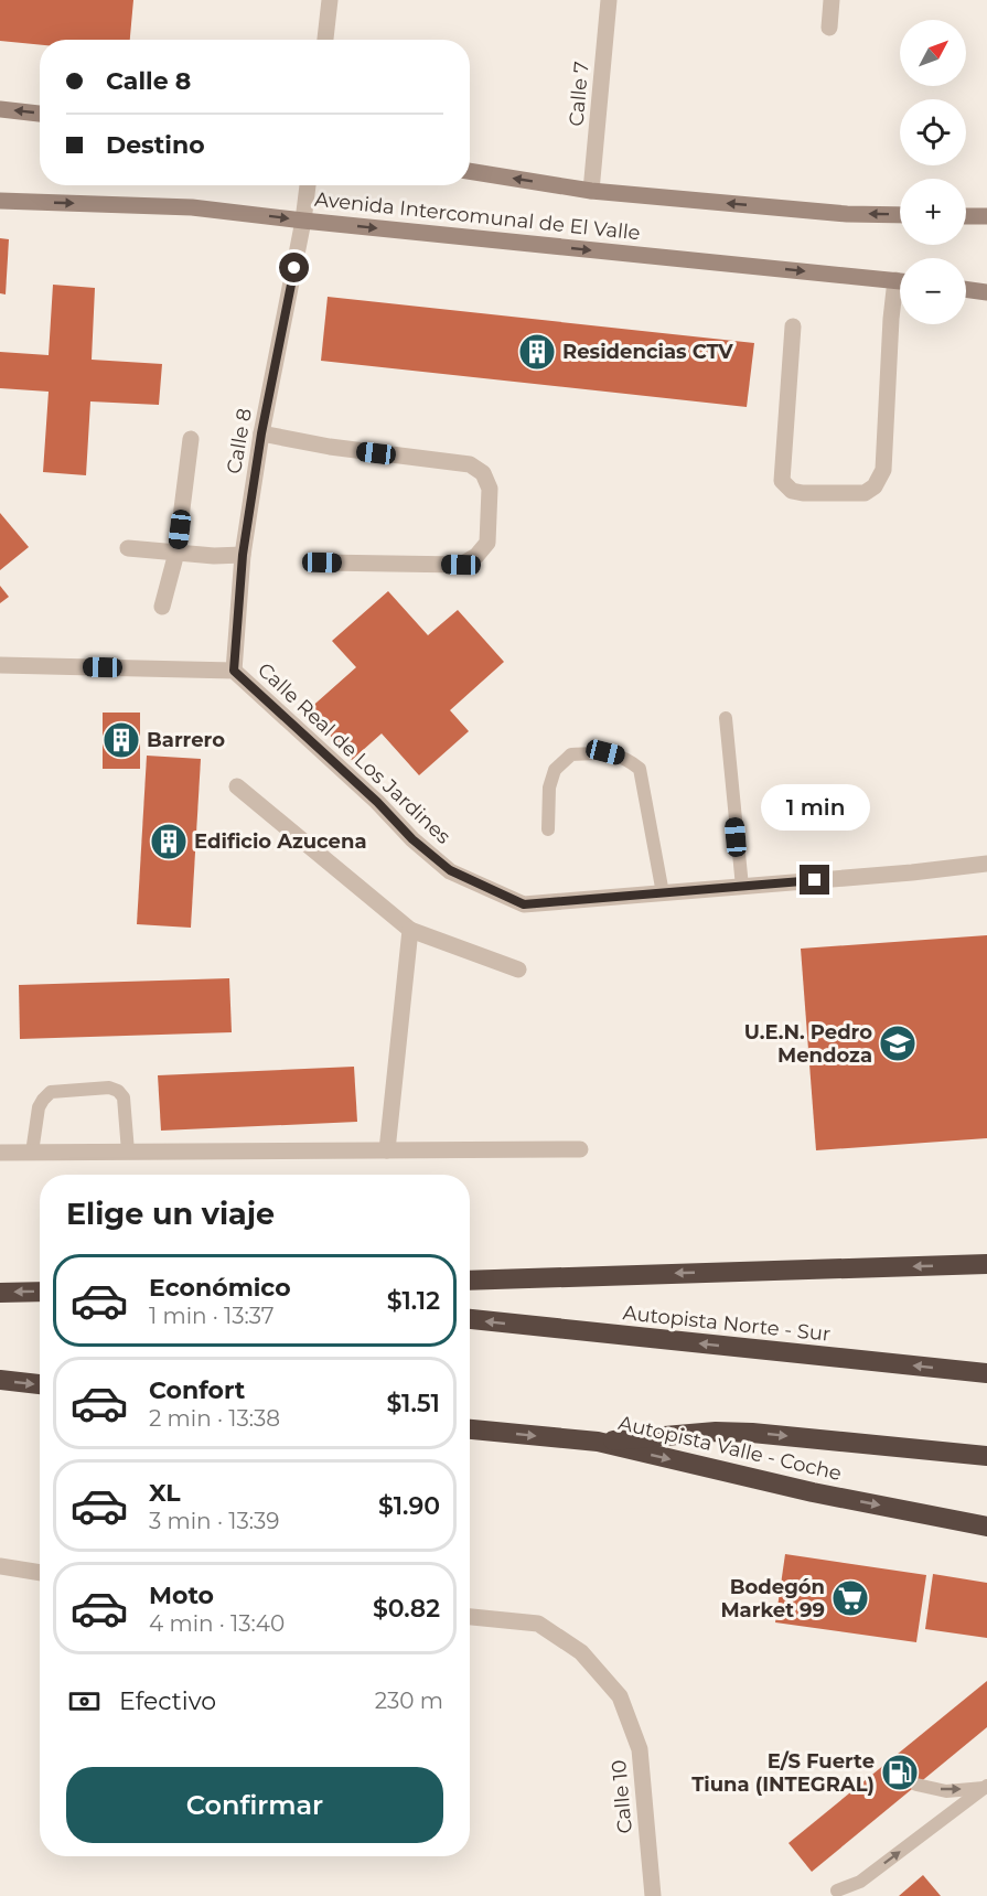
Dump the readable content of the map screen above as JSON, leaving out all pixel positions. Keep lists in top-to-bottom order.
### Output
{
  "streets": {
    "highway": ["Autopista Norte - Sur", "Autopista Valle - Coche"],
    "main road": ["Avenida Intercomunal de El Valle"],
    "street": [
      "Calle 7",
      "Calle 8",
      "Calle Real de Los Jardines",
      "Calle 10"
    ]
  },
  "crossings": [
    ["Calle 7", "Avenida Intercomunal de El Valle"],
    ["Avenida Intercomunal de El Valle", "Calle 8"],
    ["Calle 8", "Calle Real de Los Jardines"]
  ],
  "places": {
    "building": ["Residencias CTV", "Barrero", "Edificio Azucena"],
    "school or university": ["U.E.N. Pedro Mendoza"],
    "supermarket": ["Bodegón Market 99"],
    "fuel station": ["E/S Fuerte Tiuna (INTEGRAL)"]
  },
  "north": "top right",
  "page": {
    "map_buttons": ["+", "−"],
    "banner": ["Calle 8", "Destino"],
    "bubble": "1 min",
    "heading": "Elige un viaje",
    "list": [
      {
        "name": "Económico",
        "note": "1 min · 13:37",
        "value": "$1.12"
      },
      {
        "name": "Confort",
        "note": "2 min · 13:38",
        "value": "$1.51"
      },
      {
        "name": "XL",
        "note": "3 min · 13:39",
        "value": "$1.90"
      },
      {
        "name": "Moto",
        "note": "4 min · 13:40",
        "value": "$0.82"
      }
    ],
    "pay": ["Efectivo", "230 m"],
    "buttons": "Confirmar"
  }
}
